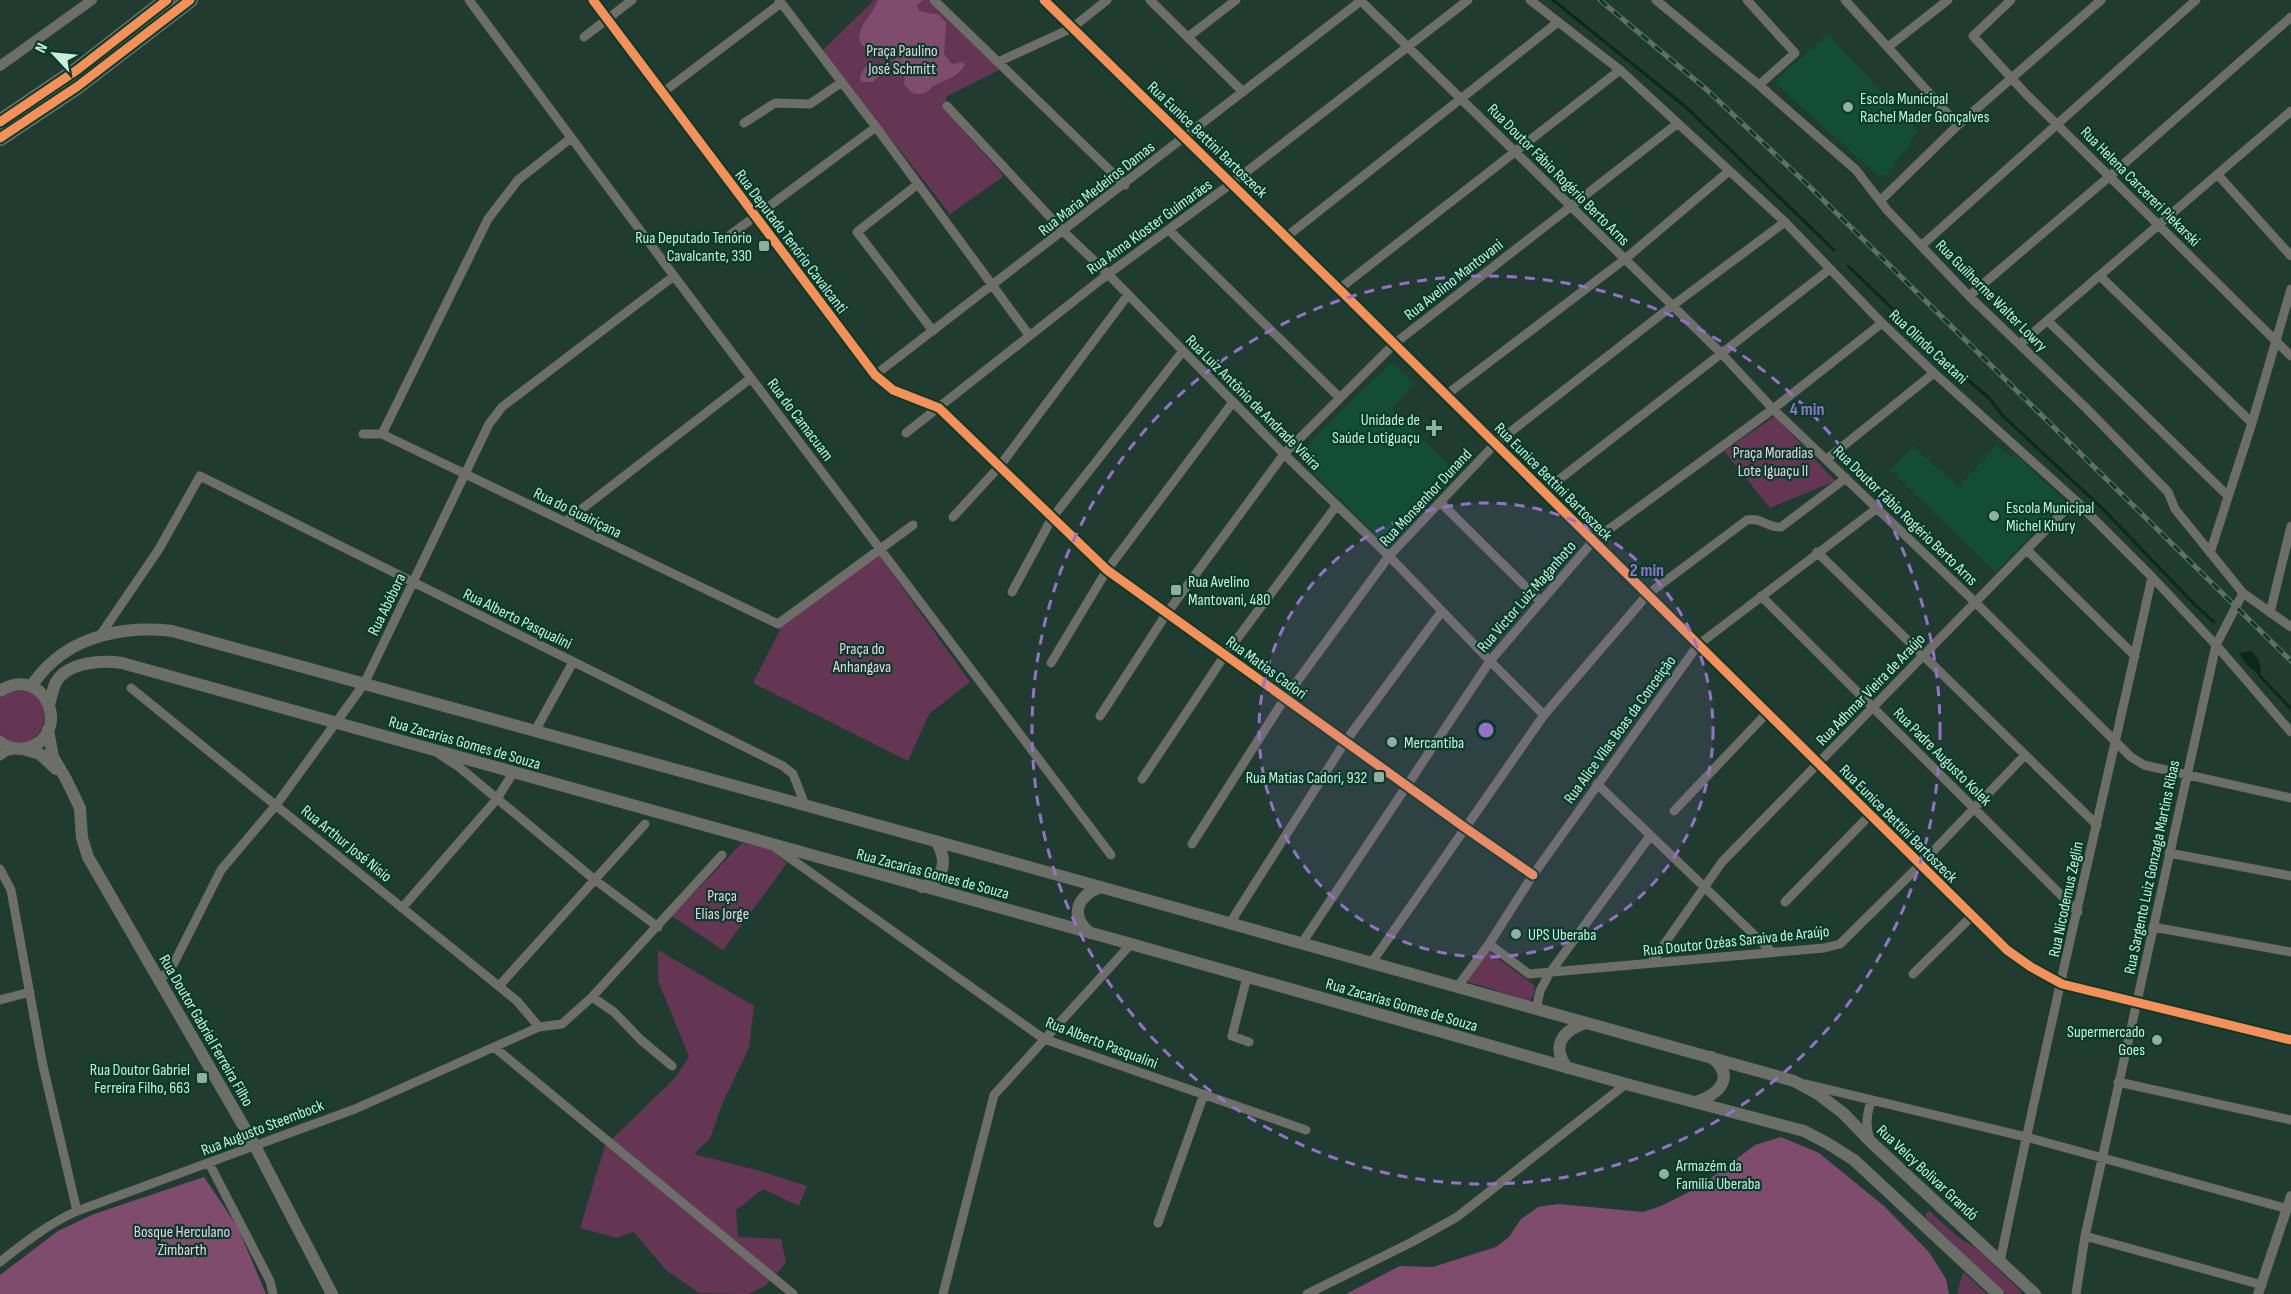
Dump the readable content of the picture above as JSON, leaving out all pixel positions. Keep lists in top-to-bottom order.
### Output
{
  "streets": {
    "main road": ["Rua Zacarias Gomes de Souza", "Rua Doutor Gabriel Ferreira Filho", "Rua Velcy Bolivar Grandó"],
    "street": [
      "Rua Eunice Bettini Bartoszeck",
      "Rua Doutor Fábio Rogério Berto Arns",
      "Rua Helena Carcereri Piekarski",
      "Rua Maria Medeiros Damas",
      "Rua Anna Kloster Guimarães",
      "Rua Deputado Tenório Cavalcanti",
      "Rua Avelino Mantovani",
      "Rua Guilherme Walter Lowry",
      "Rua Olindo Caetani",
      "Rua Luiz Antônio de Andrade Vieira",
      "Rua do Camacuam",
      "Rua Monsenhor Dunand",
      "Rua do Guairiçana",
      "Rua Victor Luiz Maganhoto",
      "Rua Abóbora",
      "Rua Alberto Pasqualini",
      "Rua Matias Cadori",
      "Rua Adhmar Vieira de Araújo",
      "Rua Alice Vilas Boas da Conceição",
      "Rua Padre Augusto Kolek",
      "Rua Arthur José Nísio",
      "Rua Sargento Luiz Gonzaga Martins Ribas",
      "Rua Nicodemus Zeglin",
      "Rua Doutor Ozéas Saraiva de Araújo",
      "Rua Augusto Steembock"
    ]
  },
  "crossings": [
    ["Rua Eunice Bettini Bartoszeck", "Rua Maria Medeiros Damas"],
    ["Rua Eunice Bettini Bartoszeck", "Rua Anna Kloster Guimarães"],
    ["Rua Eunice Bettini Bartoszeck", "Rua Avelino Mantovani"],
    ["Rua Eunice Bettini Bartoszeck", "Rua Monsenhor Dunand"],
    ["Rua Eunice Bettini Bartoszeck", "Rua Victor Luiz Maganhoto"],
    ["Rua Eunice Bettini Bartoszeck", "Rua Adhmar Vieira de Araújo"],
    ["Rua Eunice Bettini Bartoszeck", "Rua Alice Vilas Boas da Conceição"],
    ["Rua Eunice Bettini Bartoszeck", "Rua Sargento Luiz Gonzaga Martins Ribas"],
    ["Rua Eunice Bettini Bartoszeck", "Rua Nicodemus Zeglin"],
    ["Rua Eunice Bettini Bartoszeck", "Rua Doutor Ozéas Saraiva de Araújo"],
    ["Rua Doutor Fábio Rogério Berto Arns", "Rua Maria Medeiros Damas"],
    ["Rua Doutor Fábio Rogério Berto Arns", "Rua Anna Kloster Guimarães"],
    ["Rua Doutor Fábio Rogério Berto Arns", "Rua Avelino Mantovani"],
    ["Rua Doutor Fábio Rogério Berto Arns", "Rua Monsenhor Dunand"],
    ["Rua Doutor Fábio Rogério Berto Arns", "Rua Victor Luiz Maganhoto"],
    ["Rua Doutor Fábio Rogério Berto Arns", "Rua Adhmar Vieira de Araújo"],
    ["Rua Doutor Fábio Rogério Berto Arns", "Rua Alice Vilas Boas da Conceição"],
    ["Rua Doutor Fábio Rogério Berto Arns", "Rua Sargento Luiz Gonzaga Martins Ribas"],
    ["Rua Doutor Fábio Rogério Berto Arns", "Rua Nicodemus Zeglin"],
    ["Rua Maria Medeiros Damas", "Rua Deputado Tenório Cavalcanti"],
    ["Rua Maria Medeiros Damas", "Rua Luiz Antônio de Andrade Vieira"],
    ["Rua Anna Kloster Guimarães", "Rua Deputado Tenório Cavalcanti"],
    ["Rua Anna Kloster Guimarães", "Rua Luiz Antônio de Andrade Vieira"],
    ["Rua Deputado Tenório Cavalcanti", "Rua Matias Cadori"],
    ["Rua Avelino Mantovani", "Rua Olindo Caetani"],
    ["Rua Avelino Mantovani", "Rua Luiz Antônio de Andrade Vieira"],
    ["Rua Avelino Mantovani", "Rua Matias Cadori"],
    ["Rua Guilherme Walter Lowry", "Rua Sargento Luiz Gonzaga Martins Ribas"],
    ["Rua Olindo Caetani", "Rua Monsenhor Dunand"],
    ["Rua Olindo Caetani", "Rua Victor Luiz Maganhoto"],
    ["Rua Olindo Caetani", "Rua Adhmar Vieira de Araújo"],
    ["Rua Olindo Caetani", "Rua Sargento Luiz Gonzaga Martins Ribas"],
    ["Rua Olindo Caetani", "Rua Nicodemus Zeglin"],
    ["Rua Luiz Antônio de Andrade Vieira", "Rua Monsenhor Dunand"],
    ["Rua Luiz Antônio de Andrade Vieira", "Rua Victor Luiz Maganhoto"],
    ["Rua do Camacuam", "Rua do Guairiçana"],
    ["Rua do Camacuam", "Rua Abóbora"],
    ["Rua Monsenhor Dunand", "Rua Matias Cadori"],
    ["Rua do Guairiçana", "Rua Abóbora"],
    ["Rua Victor Luiz Maganhoto", "Rua Matias Cadori"],
    ["Rua Victor Luiz Maganhoto", "Rua Zacarias Gomes de Souza"],
    ["Rua Abóbora", "Rua Alberto Pasqualini"],
    ["Rua Abóbora", "Rua Zacarias Gomes de Souza"],
    ["Rua Abóbora", "Rua Arthur José Nísio"],
    ["Rua Abóbora", "Rua Doutor Gabriel Ferreira Filho"],
    ["Rua Alberto Pasqualini", "Rua Zacarias Gomes de Souza"],
    ["Rua Matias Cadori", "Rua Alice Vilas Boas da Conceição"],
    ["Rua Adhmar Vieira de Araújo", "Rua Padre Augusto Kolek"],
    ["Rua Adhmar Vieira de Araújo", "Rua Doutor Ozéas Saraiva de Araújo"],
    ["Rua Alice Vilas Boas da Conceição", "Rua Zacarias Gomes de Souza"],
    ["Rua Alice Vilas Boas da Conceição", "Rua Padre Augusto Kolek"],
    ["Rua Zacarias Gomes de Souza", "Rua Doutor Gabriel Ferreira Filho"],
    ["Rua Zacarias Gomes de Souza", "Rua Velcy Bolivar Grandó"],
    ["Rua Padre Augusto Kolek", "Rua Nicodemus Zeglin"],
    ["Rua Padre Augusto Kolek", "Rua Doutor Ozéas Saraiva de Araújo"],
    ["Rua Arthur José Nísio", "Rua Augusto Steembock"],
    ["Rua Nicodemus Zeglin", "Rua Velcy Bolivar Grandó"],
    ["Rua Doutor Gabriel Ferreira Filho", "Rua Augusto Steembock"]
  ],
  "parks": [
    "Praça Paulino José Schmitt",
    "Praça Moradias Lote Iguaçu II",
    "Praça do Anhangava",
    "Praça Elias Jorge",
    "Bosque Herculano Zimbarth"
  ],
  "places": {
    "other": [
      "Escola Municipal Rachel Mader Gonçalves",
      "Escola Municipal Michel Khury",
      "Mercantiba",
      "UPS Uberaba",
      "Supermercado Goes",
      "Armazém da Família Uberaba"
    ],
    "transit": [
      "Rua Deputado Tenório Cavalcante, 330",
      "Rua Avelino Mantovani, 480",
      "Rua Matias Cadori, 932",
      "Rua Doutor Gabriel Ferreira Filho, 663"
    ],
    "health": ["Unidade de Saúde Lotiguaçu"]
  },
  "north": "top left",
  "rings": ["4 min", "2 min"]
}
